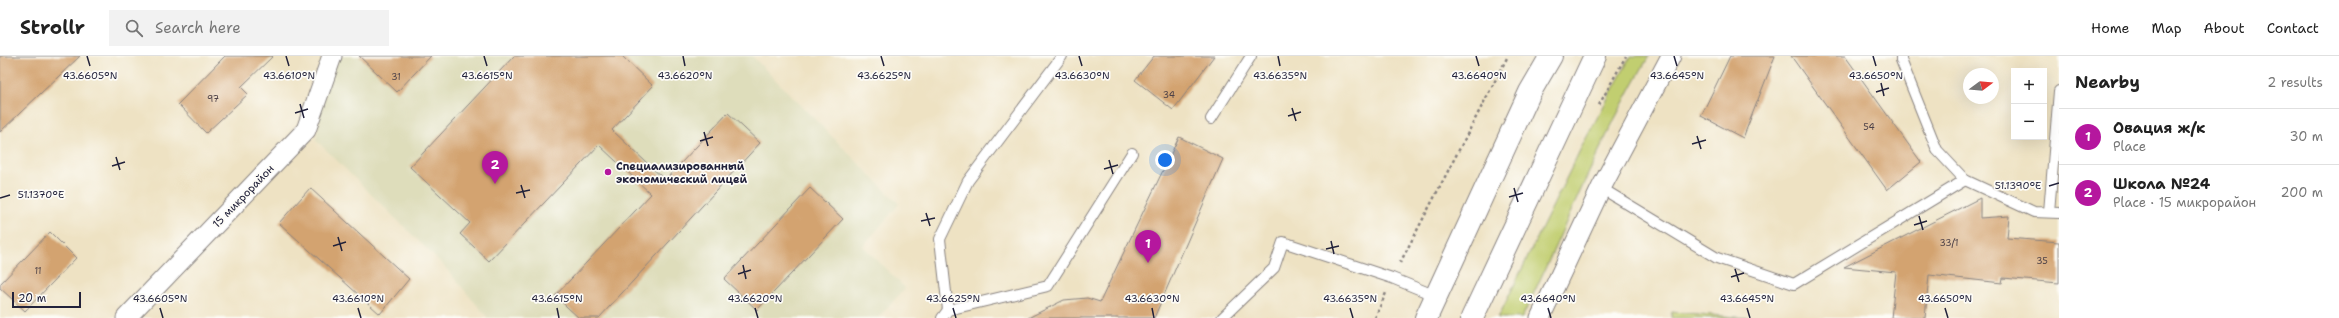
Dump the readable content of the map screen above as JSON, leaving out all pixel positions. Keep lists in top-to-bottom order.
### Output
{
  "streets": {
    "street": ["15 микрорайон"]
  },
  "places": ["Специализированный экономический лицей"],
  "house_numbers": [
    "31",
    "34",
    "97",
    "54",
    "33/1",
    "35",
    "11"
  ],
  "scale_bar": "20 m",
  "north": "right",
  "page": {
    "header": "Strollr",
    "search": "Search here",
    "nav": [
      "Home",
      "Map",
      "About",
      "Contact"
    ],
    "heading": ["Nearby", "2 results"],
    "map_buttons": ["+", "−"],
    "list": [
      {
        "mark": "1",
        "name": "Овация ж/к",
        "note": "Place",
        "value": "30 m"
      },
      {
        "mark": "2",
        "name": "Школа №24",
        "note": "Place · 15 микрорайон",
        "value": "200 m"
      }
    ],
    "pins": ["2", "1"],
    "scale": "20 m"
  },
  "coordinates": [
    "43.6605°N",
    "43.6610°N",
    "43.6615°N",
    "43.6620°N",
    "43.6625°N",
    "43.6630°N",
    "43.6635°N",
    "43.6640°N",
    "43.6645°N",
    "43.6650°N",
    "51.1390°E",
    "51.1370°E"
  ]
}
